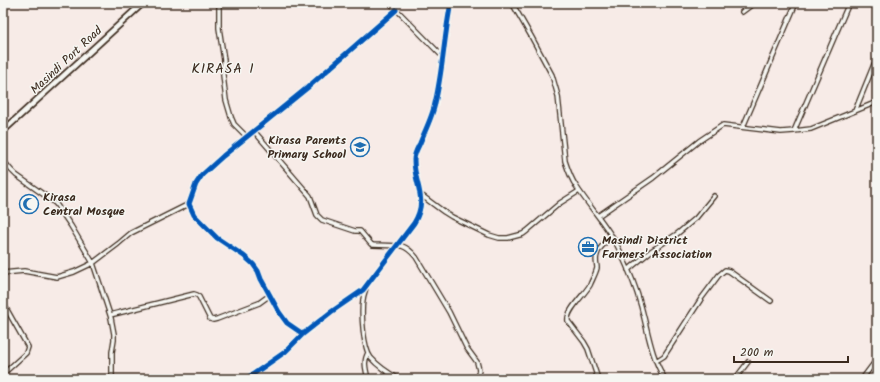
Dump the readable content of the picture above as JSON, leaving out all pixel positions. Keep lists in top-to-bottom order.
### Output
{
  "streets": {
    "main road": ["Masindi Port Road"]
  },
  "districts": ["KIRASA I"],
  "places": {
    "school or university": ["Kirasa Parents Primary School"],
    "mosque": ["Kirasa Central Mosque"],
    "office": ["Masindi District Farmers' Association"]
  },
  "scale_bar": "200 m"
}
